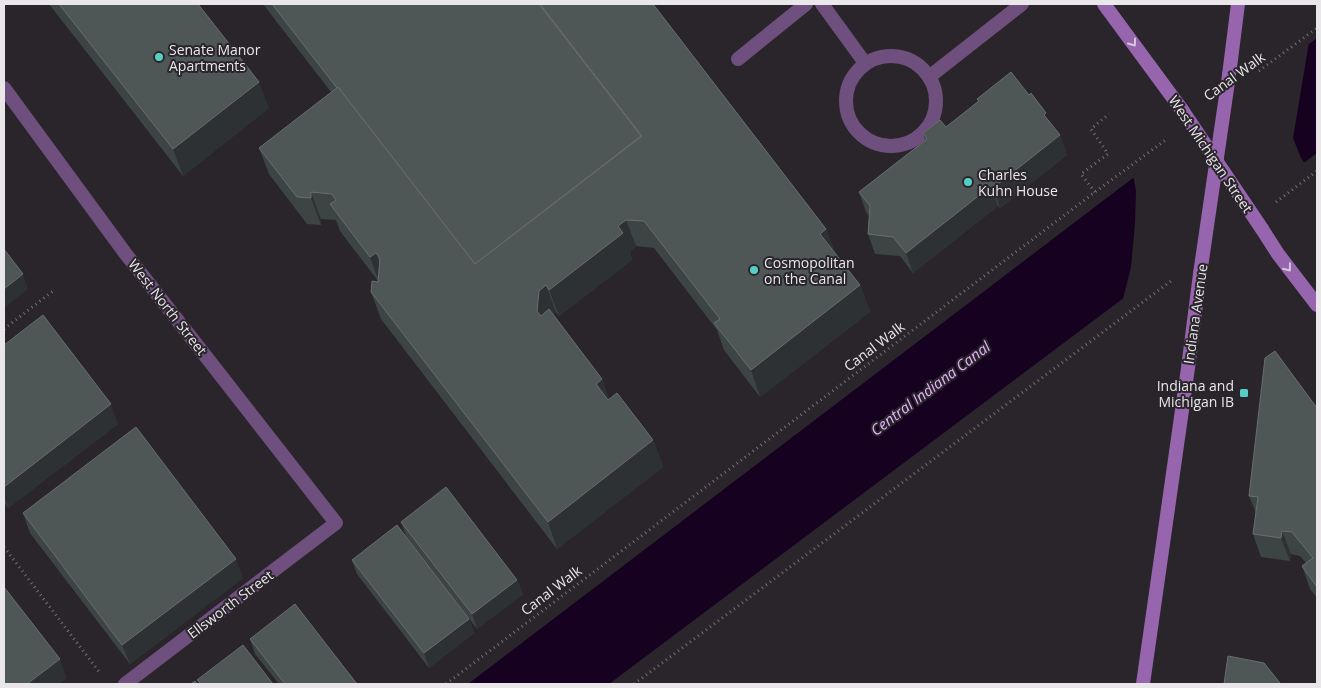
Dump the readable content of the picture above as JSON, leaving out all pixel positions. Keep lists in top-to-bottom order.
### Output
{
  "streets": {
    "main road": ["West Michigan Street", "Indiana Avenue"],
    "street": ["West North Street", "Ellsworth Street"],
    "path": ["Canal Walk"]
  },
  "crossings": [
    ["West Michigan Street", "Indiana Avenue"],
    ["West North Street", "Ellsworth Street"]
  ],
  "one_way": ["West Michigan Street"],
  "water": ["Central Indiana Canal"],
  "places": {
    "other": ["Senate Manor Apartments", "Charles Kuhn House", "Cosmopolitan on the Canal"],
    "transit": ["Indiana and Michigan IB"]
  }
}
